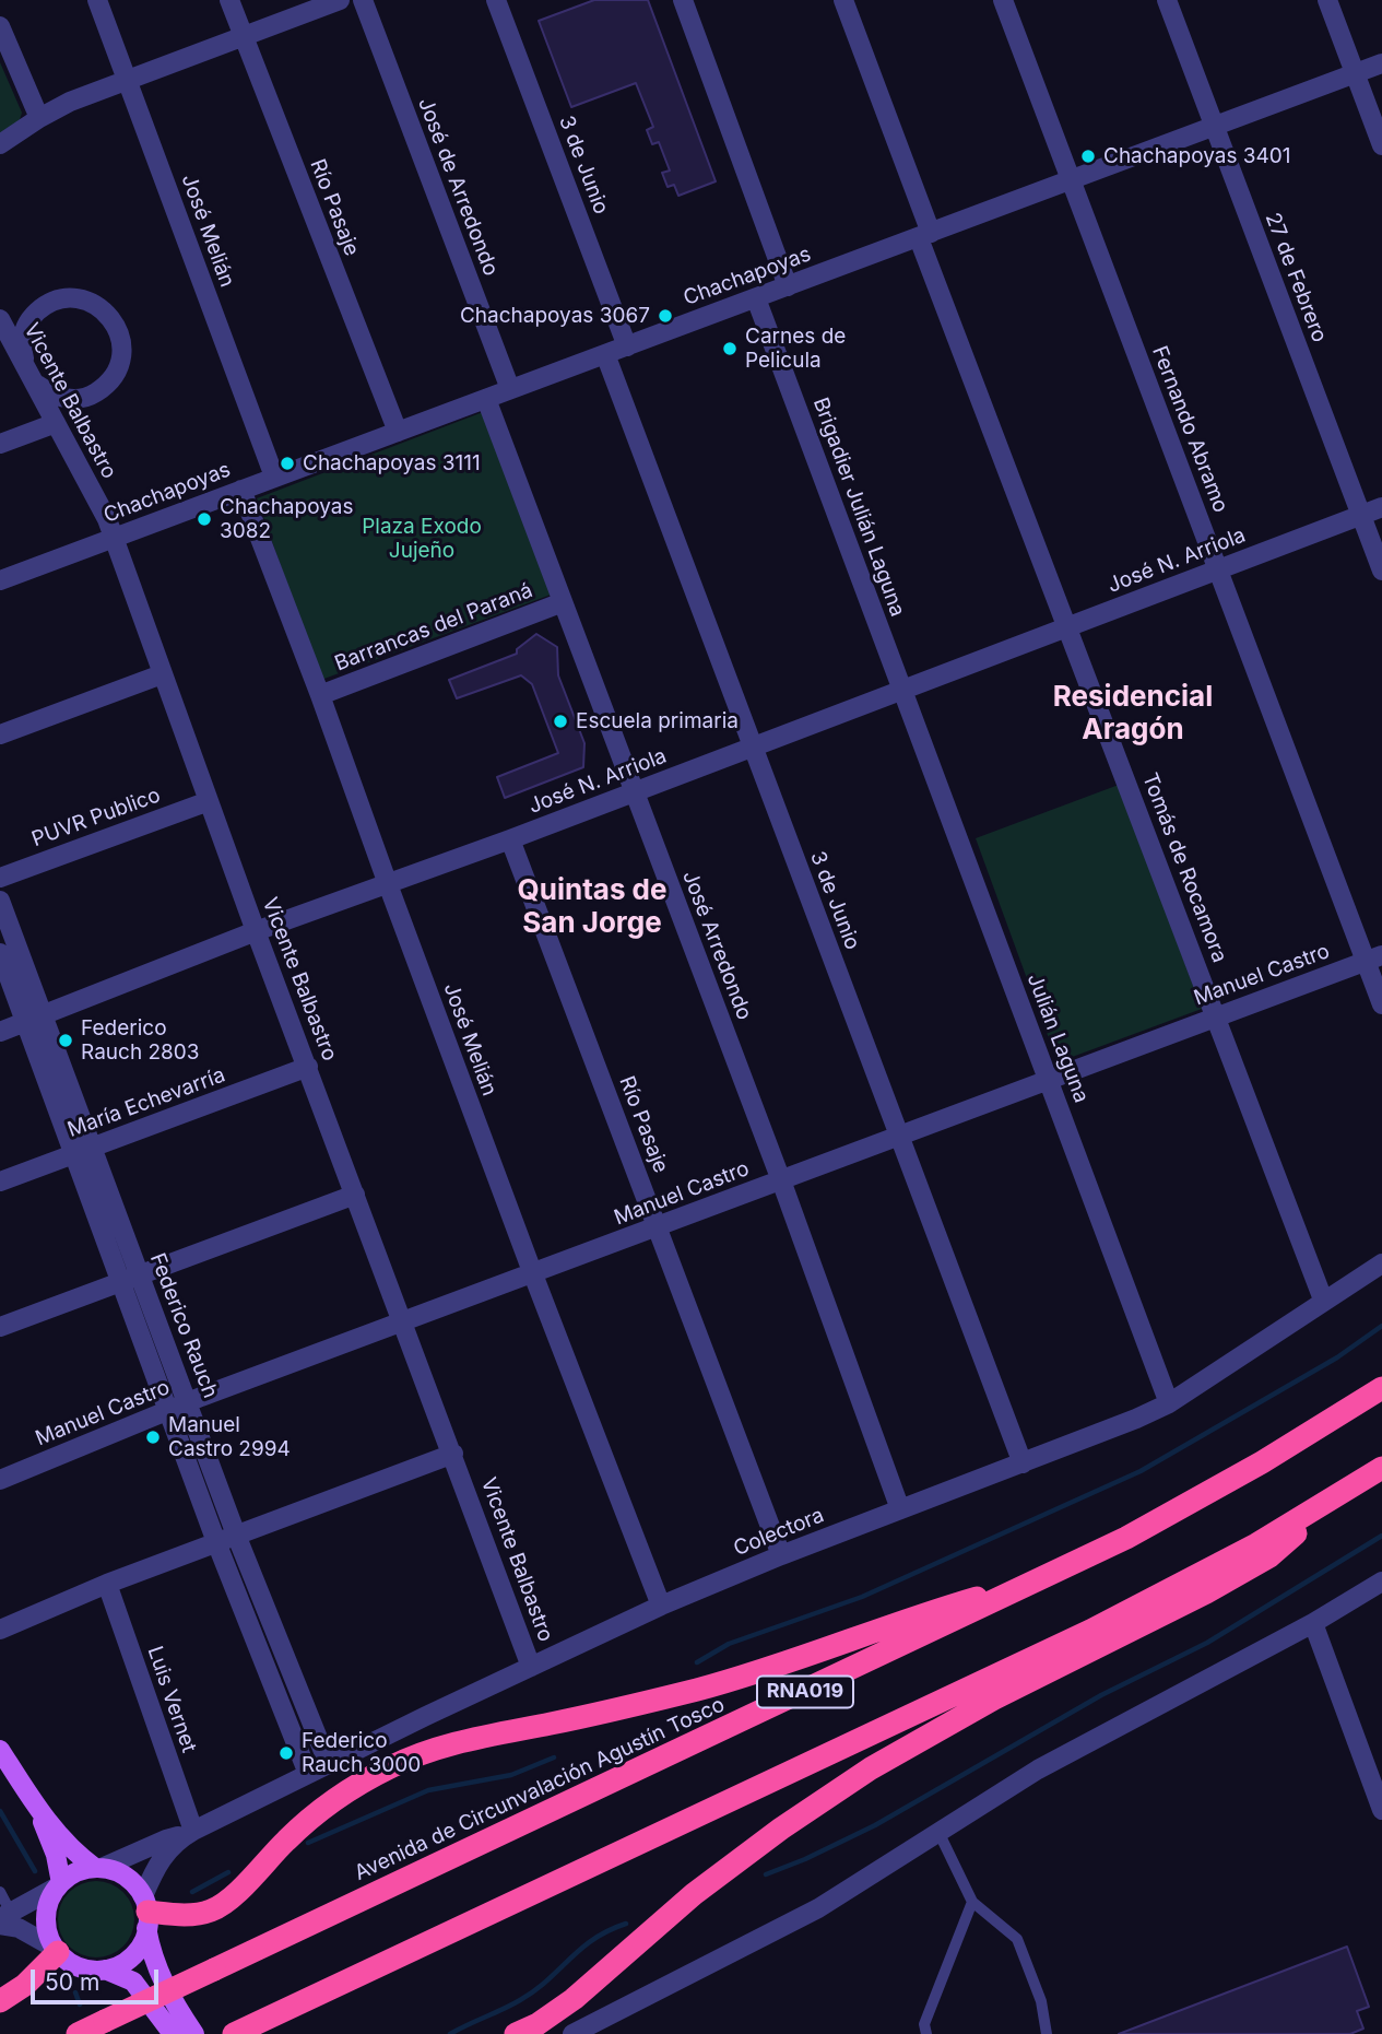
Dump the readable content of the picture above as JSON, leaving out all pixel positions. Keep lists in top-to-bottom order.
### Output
{
  "streets": {
    "highway": ["RNA019", "Avenida de Circunvalación Agustín Tosco"],
    "street": [
      "3 de Junio",
      "José de Arredondo",
      "Río Pasaje",
      "José Melián",
      "Chachapoyas",
      "27 de Febrero",
      "Vicente Balbastro",
      "Fernando Abramo",
      "Brigadier Julián Laguna",
      "José N. Arriola",
      "Barrancas del Paraná",
      "PUVR Publico",
      "Tomás de Rocamora",
      "José Arredondo",
      "Manuel Castro",
      "Julián Laguna",
      "María Echevarría",
      "Federico Rauch",
      "Colectora",
      "Luis Vernet"
    ]
  },
  "crossings": [
    ["3 de Junio", "Chachapoyas"],
    ["3 de Junio", "José N. Arriola"],
    ["3 de Junio", "Manuel Castro"],
    ["3 de Junio", "Colectora"],
    ["José de Arredondo", "Chachapoyas"],
    ["Río Pasaje", "Chachapoyas"],
    ["Río Pasaje", "José N. Arriola"],
    ["Río Pasaje", "Manuel Castro"],
    ["Río Pasaje", "Colectora"],
    ["José Melián", "Chachapoyas"],
    ["José Melián", "José N. Arriola"],
    ["José Melián", "Barrancas del Paraná"],
    ["José Melián", "Manuel Castro"],
    ["José Melián", "Colectora"],
    ["Chachapoyas", "27 de Febrero"],
    ["Chachapoyas", "Vicente Balbastro"],
    ["Chachapoyas", "Fernando Abramo"],
    ["Chachapoyas", "Brigadier Julián Laguna"],
    ["Chachapoyas", "Tomás de Rocamora"],
    ["Chachapoyas", "José Arredondo"],
    ["27 de Febrero", "José N. Arriola"],
    ["Vicente Balbastro", "José N. Arriola"],
    ["Vicente Balbastro", "PUVR Publico"],
    ["Vicente Balbastro", "Manuel Castro"],
    ["Vicente Balbastro", "María Echevarría"],
    ["Vicente Balbastro", "Colectora"],
    ["Fernando Abramo", "José N. Arriola"],
    ["Fernando Abramo", "Manuel Castro"],
    ["Brigadier Julián Laguna", "José N. Arriola"],
    ["Brigadier Julián Laguna", "Julián Laguna"],
    ["José N. Arriola", "Tomás de Rocamora"],
    ["José N. Arriola", "José Arredondo"],
    ["José N. Arriola", "Julián Laguna"],
    ["José N. Arriola", "Federico Rauch"],
    ["Barrancas del Paraná", "José Arredondo"],
    ["Tomás de Rocamora", "Manuel Castro"],
    ["Tomás de Rocamora", "Colectora"],
    ["José Arredondo", "Manuel Castro"],
    ["José Arredondo", "Colectora"],
    ["Manuel Castro", "Julián Laguna"],
    ["Manuel Castro", "Federico Rauch"],
    ["Julián Laguna", "Colectora"],
    ["María Echevarría", "Federico Rauch"],
    ["Federico Rauch", "Colectora"],
    ["Colectora", "Luis Vernet"]
  ],
  "districts": ["Residencial Aragón", "Quintas de San Jorge"],
  "parks": ["Plaza Exodo Jujeño"],
  "places": [
    "Chachapoyas 3401",
    "Chachapoyas 3067",
    "Carnes de Pelicula",
    "Chachapoyas 3111",
    "Chachapoyas 3082",
    "Escuela primaria",
    "Federico Rauch 2803",
    "Manuel Castro 2994",
    "Federico Rauch 3000"
  ],
  "scale_bar": "50 m"
}
